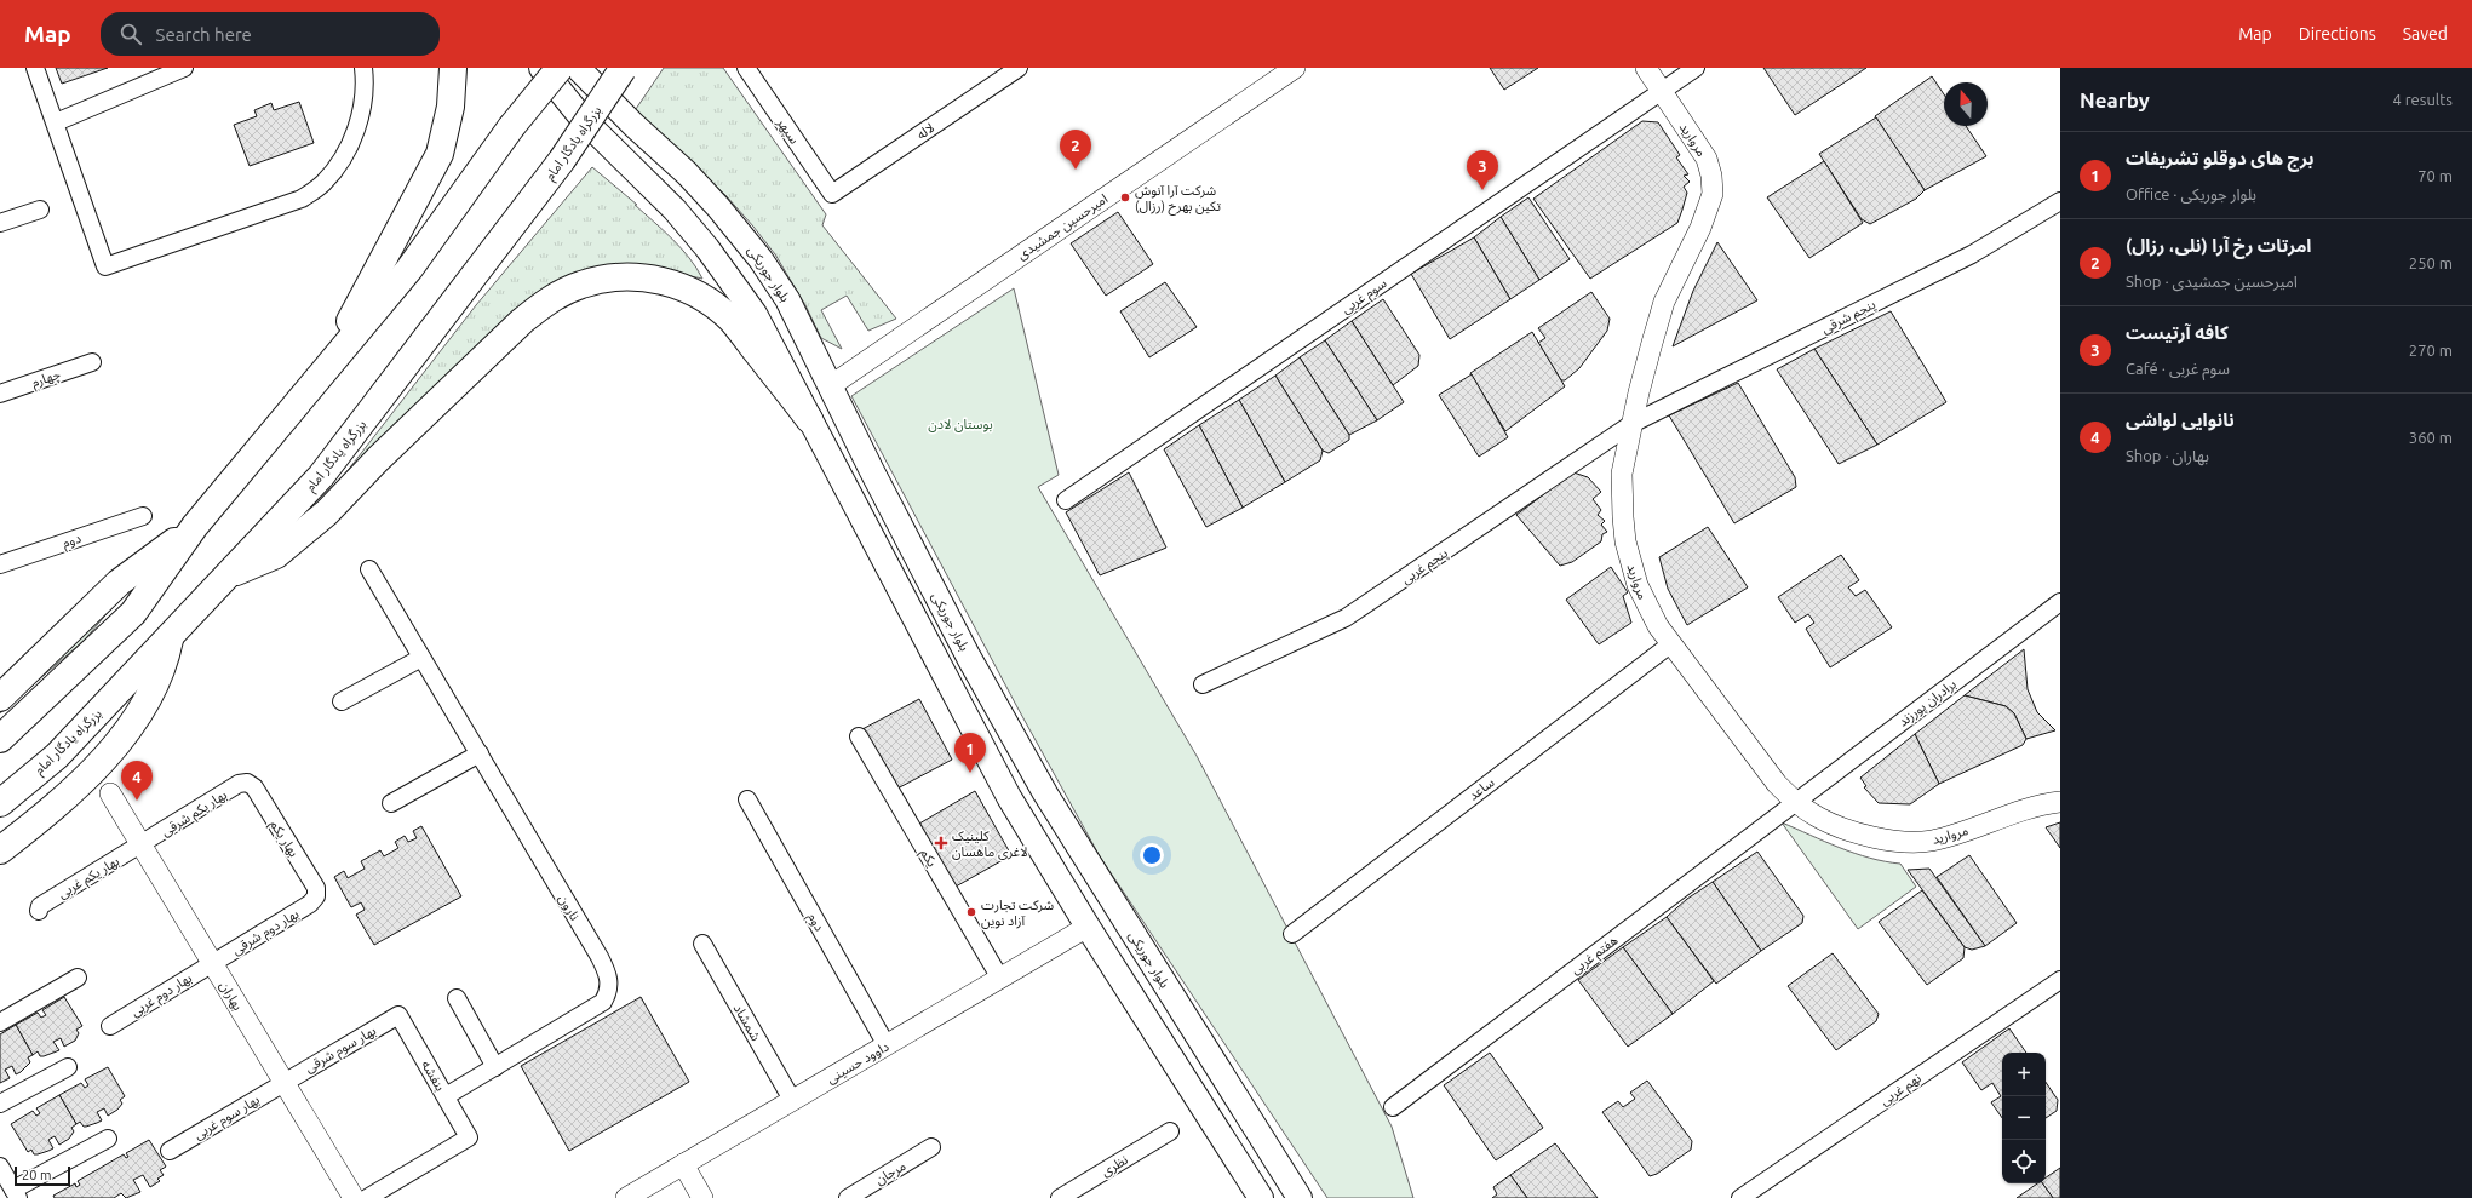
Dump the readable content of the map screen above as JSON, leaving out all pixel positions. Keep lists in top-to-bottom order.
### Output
{
  "streets": {
    "highway": ["بزرگراه یادگار امام"],
    "main road": ["بلوار جوریکی"],
    "street": [
      "سپهر",
      "لاله",
      "مروارید",
      "امیرحسین جمشیدی",
      "سوم غربی",
      "پنجم شرقی",
      "چهارم",
      "دوم",
      "پنجم غربی",
      "برادران پورزند",
      "ساعد",
      "بهار یکم شرقی",
      "بهار یکم",
      "یکم",
      "بهار یکم غربی",
      "نارون",
      "بهار دوم شرقی",
      "هفتم غربی",
      "بهار دوم غربی",
      "بهاران",
      "شمشاد",
      "بهار سوم شرقی",
      "داوود حسینی",
      "بنفشه",
      "نهم غربی",
      "بهار سوم غربی",
      "نظری",
      "مرجان"
    ]
  },
  "crossings": [
    ["سپهر", "لاله"],
    ["مروارید", "سوم غربی"],
    ["مروارید", "پنجم شرقی"],
    ["مروارید", "پنجم غربی"],
    ["مروارید", "برادران پورزند"],
    ["مروارید", "ساعد"],
    ["مروارید", "هفتم غربی"],
    ["امیرحسین جمشیدی", "بلوار جوریکی"],
    ["پنجم شرقی", "پنجم غربی"],
    ["دوم", "داوود حسینی"],
    ["برادران پورزند", "هفتم غربی"],
    ["بهار یکم شرقی", "بهار یکم"],
    ["بهار یکم شرقی", "بهار یکم غربی"],
    ["بهار یکم شرقی", "بهاران"],
    ["بهار یکم", "بهار دوم شرقی"],
    ["یکم", "داوود حسینی"],
    ["بهار یکم غربی", "بهاران"],
    ["نارون", "بنفشه"],
    ["بهار دوم شرقی", "بهار دوم غربی"],
    ["بهار دوم شرقی", "بهاران"],
    ["بهار دوم غربی", "بهاران"],
    ["بهاران", "بهار سوم شرقی"],
    ["بهاران", "بهار سوم غربی"],
    ["شمشاد", "داوود حسینی"],
    ["بهار سوم شرقی", "بنفشه"],
    ["بهار سوم شرقی", "بهار سوم غربی"]
  ],
  "parks": ["بوستان لادن"],
  "places": {
    "other": ["شرکت آرا آنوش تکین بهرخ (رزال)", "شرکت تجارت آزاد نوین"],
    "health": ["کلینیک لاغری ماهسان"]
  },
  "scale_bar": "20 m",
  "north": "top",
  "page": {
    "header": "Map",
    "search": "Search here",
    "nav": ["Map", "Directions", "Saved"],
    "heading": ["Nearby", "4 results"],
    "pins": [
      "2",
      "3",
      "1",
      "4"
    ],
    "list": [
      {
        "mark": "1",
        "name": "برج های دوقلو تشریفات",
        "note": "Office · بلوار جوریکی",
        "value": "70 m"
      },
      {
        "mark": "2",
        "name": "امرتات رخ آرا (نلی، رزال)",
        "note": "Shop · امیرحسین جمشیدی",
        "value": "250 m"
      },
      {
        "mark": "3",
        "name": "کافه آرتیست",
        "note": "Café · سوم غربی",
        "value": "270 m"
      },
      {
        "mark": "4",
        "name": "نانوایی لواشی",
        "note": "Shop · بهاران",
        "value": "360 m"
      }
    ],
    "map_buttons": ["+", "−"],
    "scale": "20 m"
  }
}
